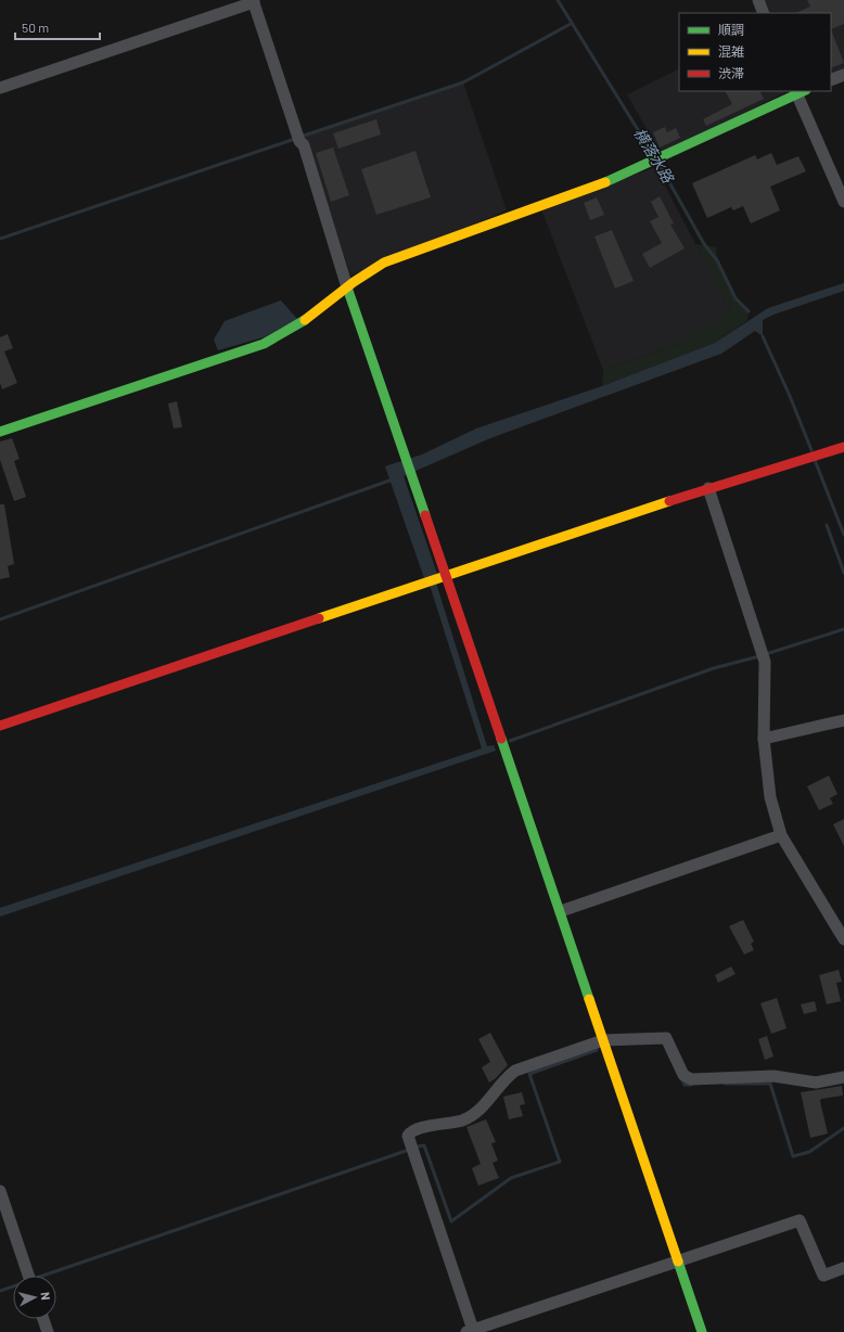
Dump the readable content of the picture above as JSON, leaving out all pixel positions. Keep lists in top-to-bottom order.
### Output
{
  "water": ["横落水路"],
  "legend": ["順調", "混雑", "渋滞"],
  "scale_bar": "50 m",
  "north": "right"
}
